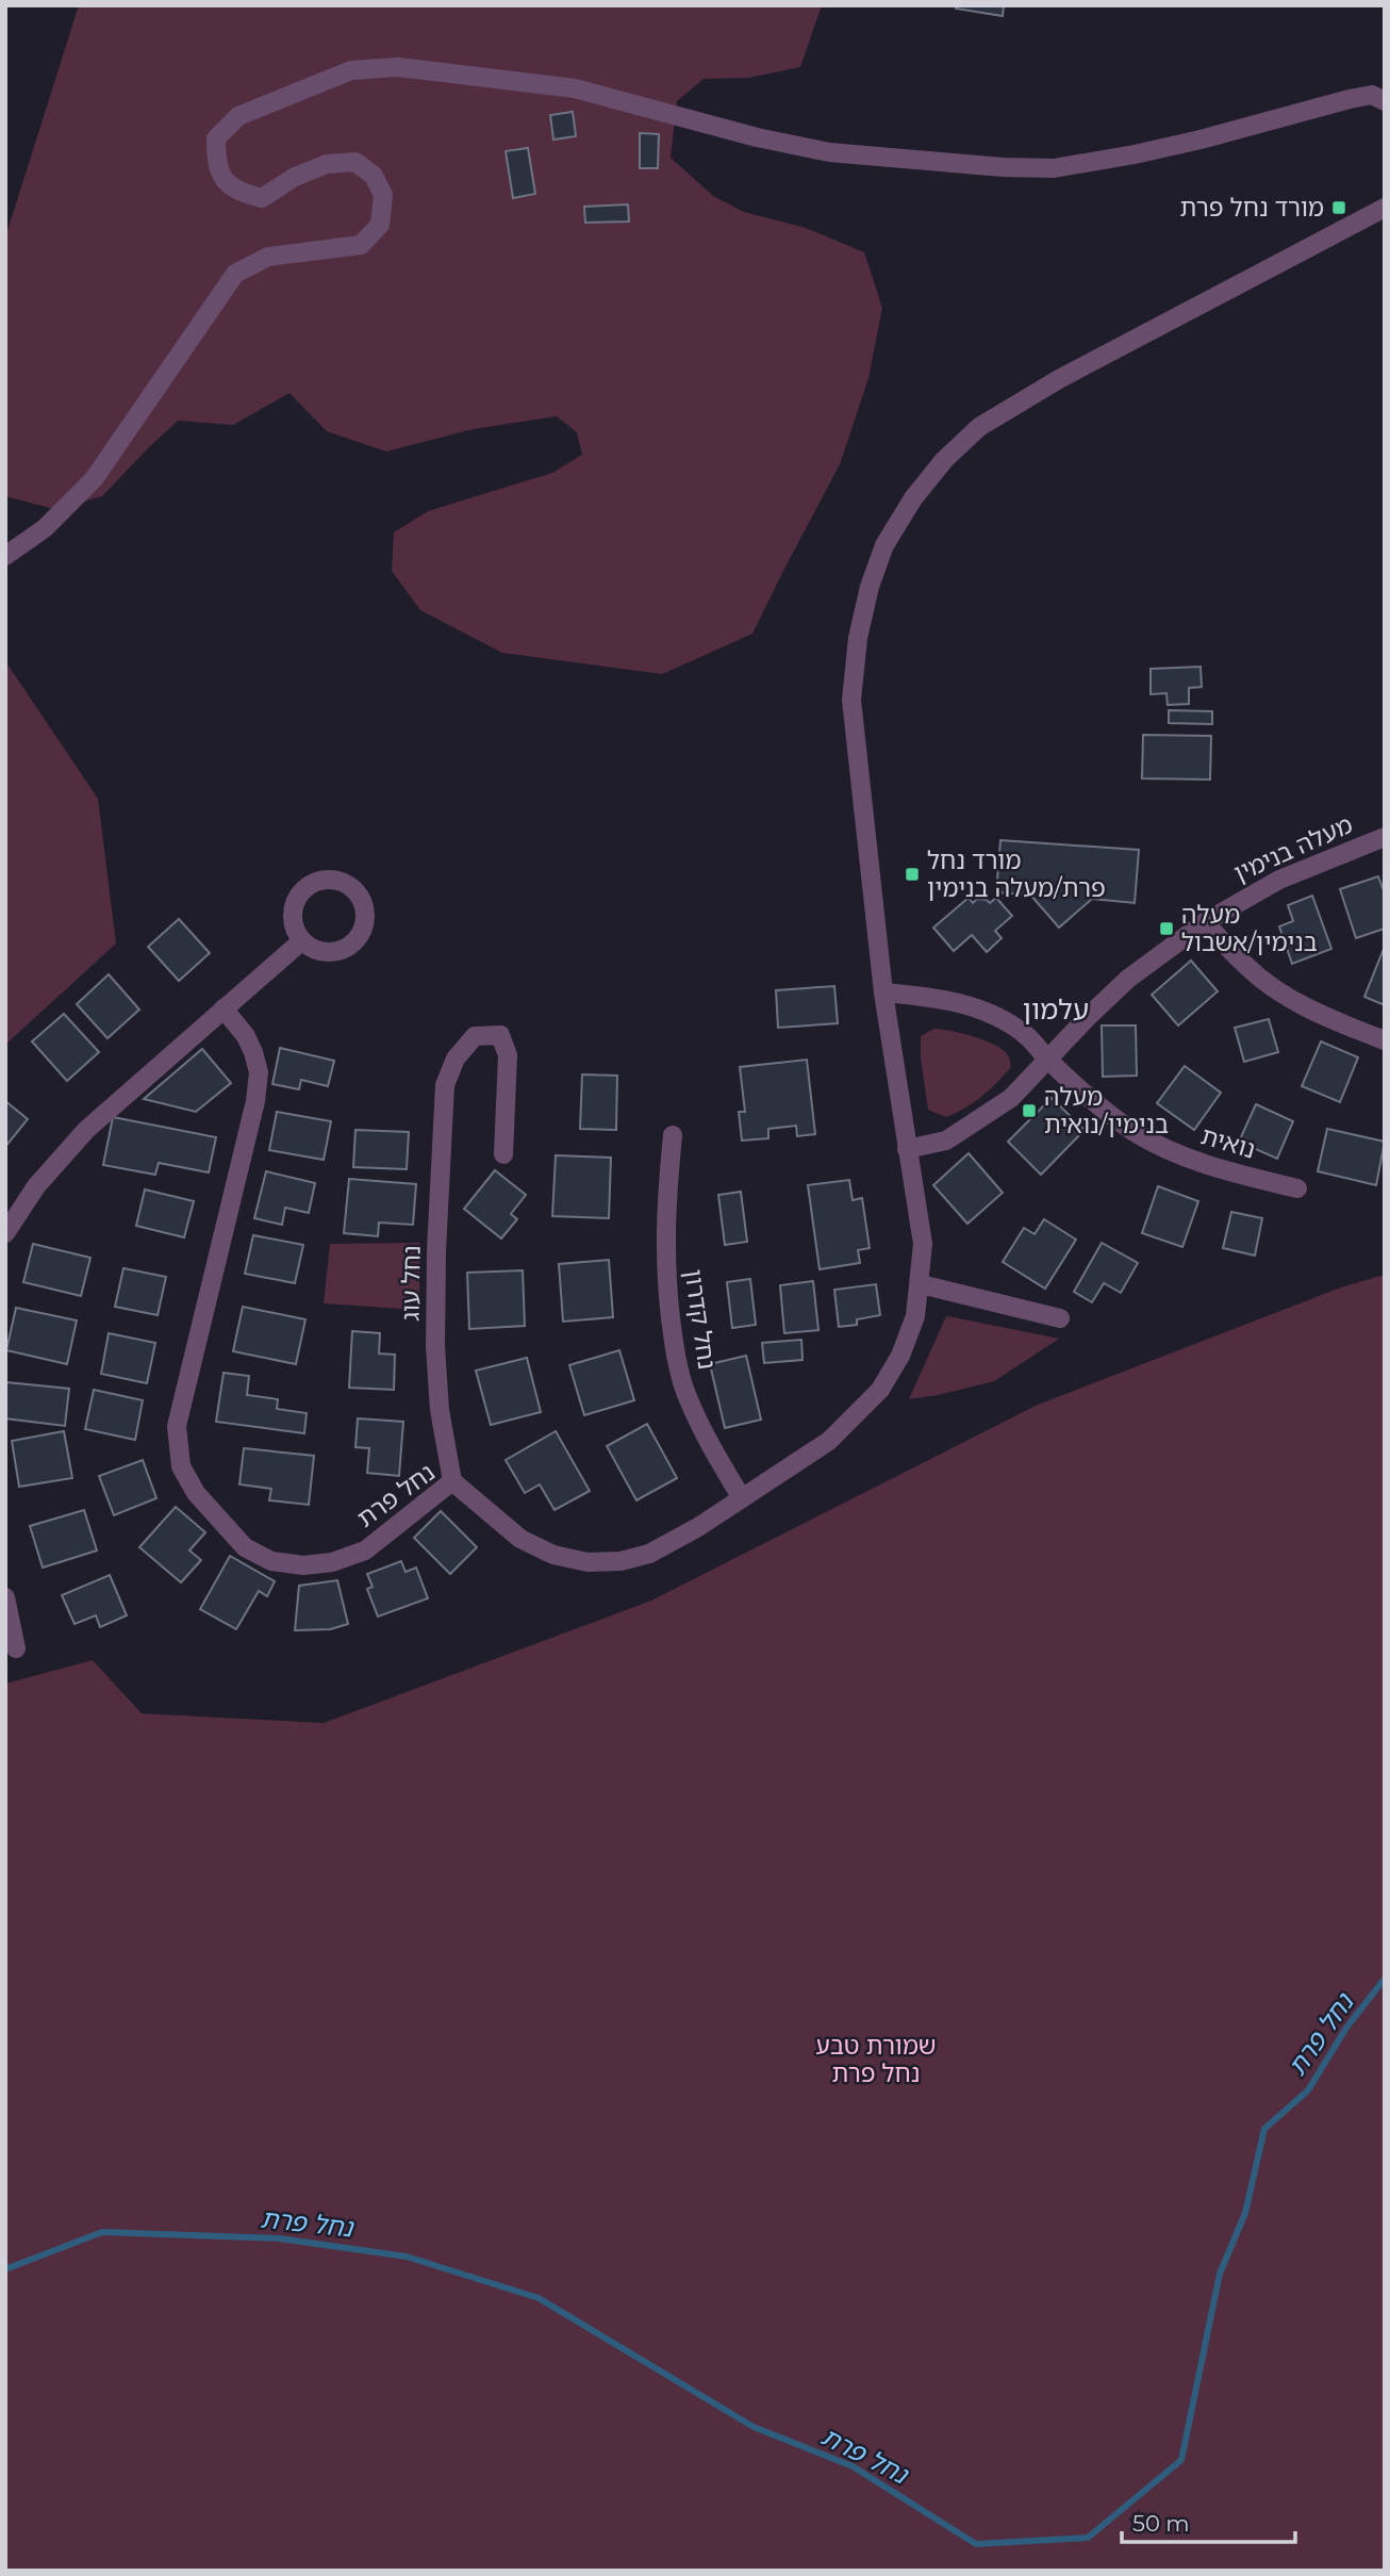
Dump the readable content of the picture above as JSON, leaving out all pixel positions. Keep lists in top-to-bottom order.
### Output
{
  "streets": {
    "street": [
      "מעלה בנימין",
      "נואית",
      "נחל עוג",
      "נחל קדרון",
      "נחל פרת"
    ]
  },
  "crossings": [
    ["מעלה בנימין", "נואית"],
    ["מעלה בנימין", "נחל פרת"],
    ["נואית", "נחל פרת"],
    ["נחל עוג", "נחל פרת"],
    ["נחל קדרון", "נחל פרת"]
  ],
  "districts": ["עלמון"],
  "water": ["נחל פרת"],
  "parks": ["שמורת טבע נחל פרת"],
  "places": {
    "transit": [
      "מורד נחל פרת",
      "מורד נחל פרת/מעלה בנימין",
      "מעלה בנימין/אשבול",
      "מעלה בנימין/נואית"
    ]
  },
  "scale_bar": "50 m"
}
